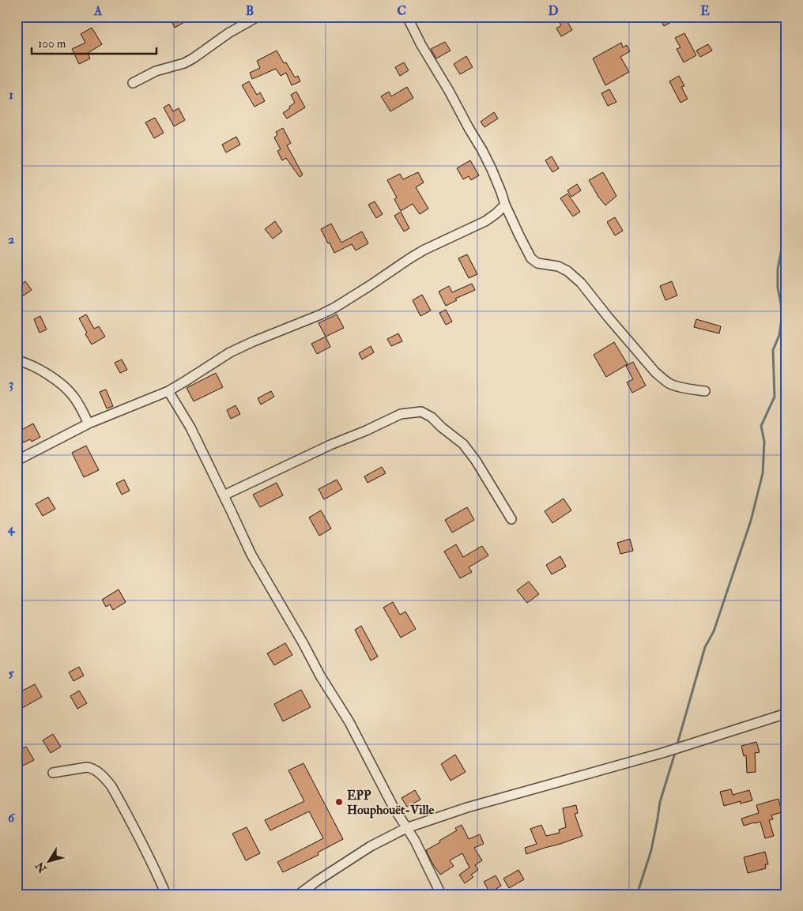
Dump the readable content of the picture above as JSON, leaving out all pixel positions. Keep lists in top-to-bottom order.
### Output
{
  "places": ["EPP Houphouët-Ville"],
  "scale_bar": "100 m",
  "north": "bottom left",
  "grid": {
    "columns": [
      "A",
      "B",
      "C",
      "D",
      "E"
    ],
    "rows": [
      "1",
      "2",
      "3",
      "4",
      "5",
      "6"
    ]
  }
}
